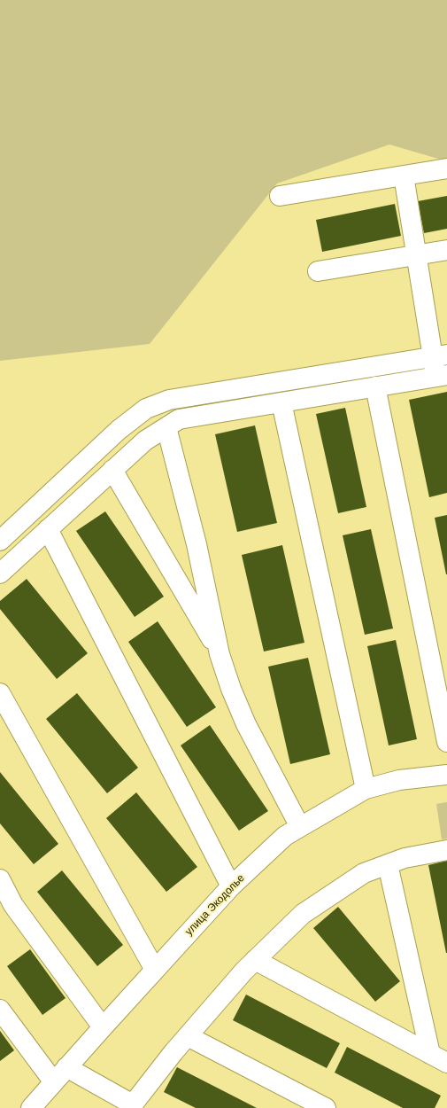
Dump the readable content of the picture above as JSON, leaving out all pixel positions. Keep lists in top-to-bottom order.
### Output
{
  "streets": {
    "street": ["улица Экодолье"]
  }
}
